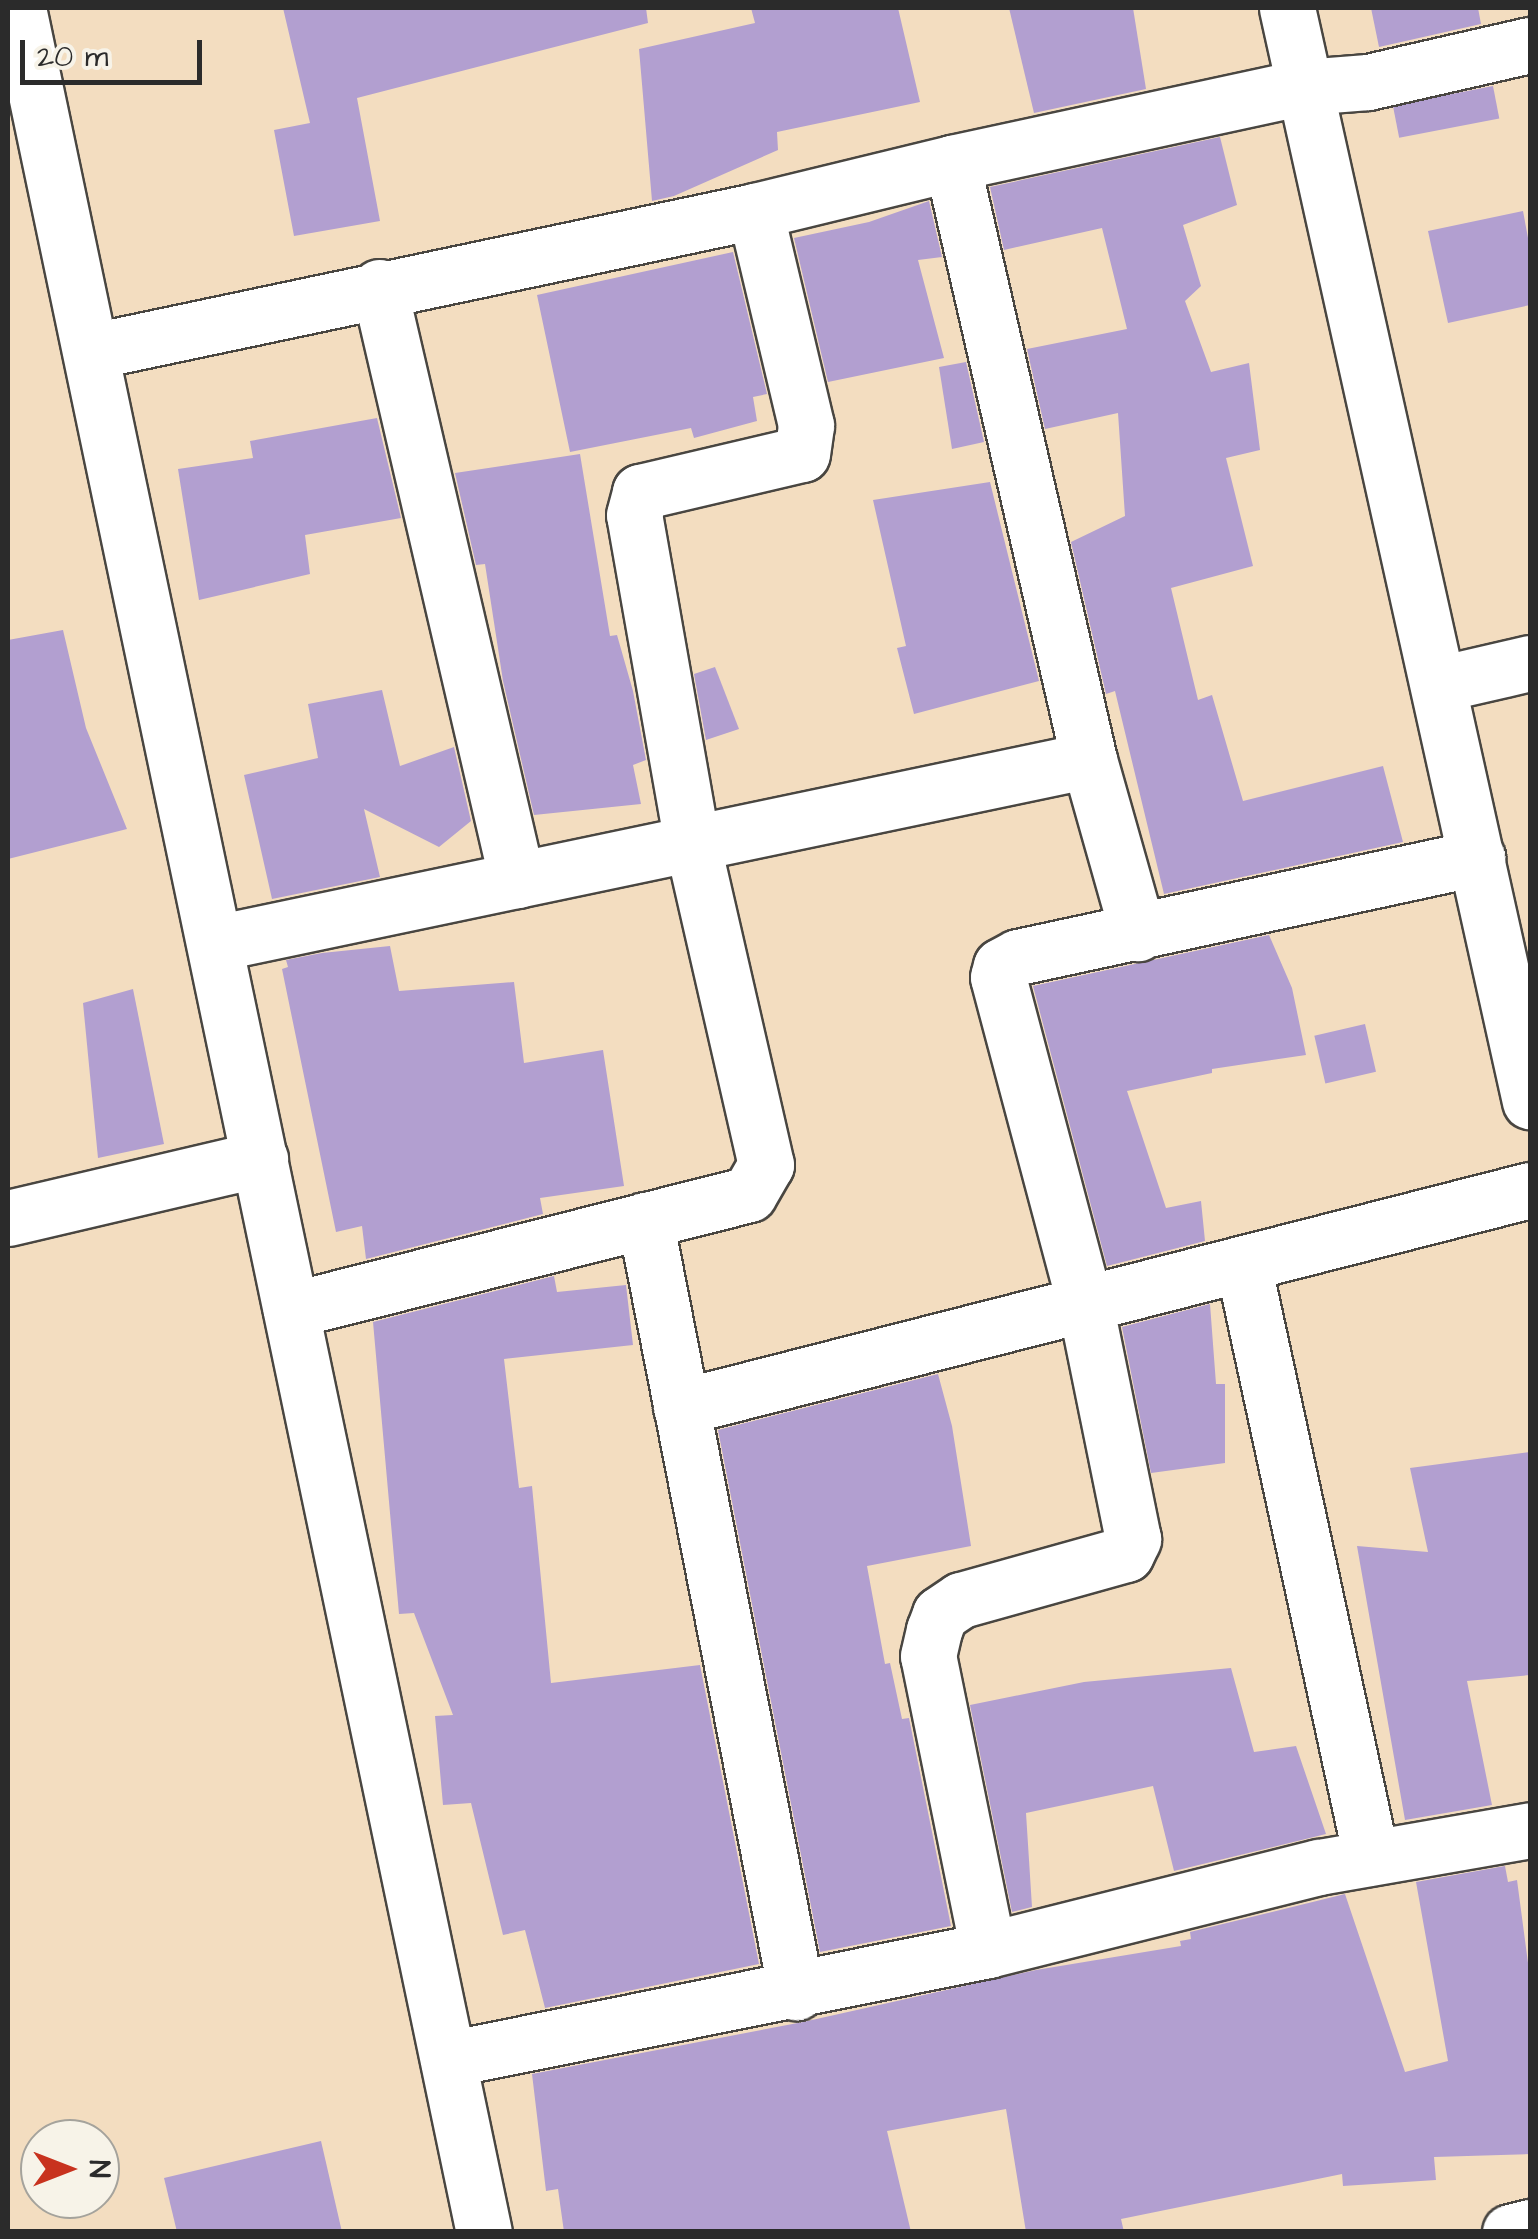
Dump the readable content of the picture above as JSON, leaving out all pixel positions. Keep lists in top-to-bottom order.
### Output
{
  "scale_bar": "20 m",
  "north": "right"
}
